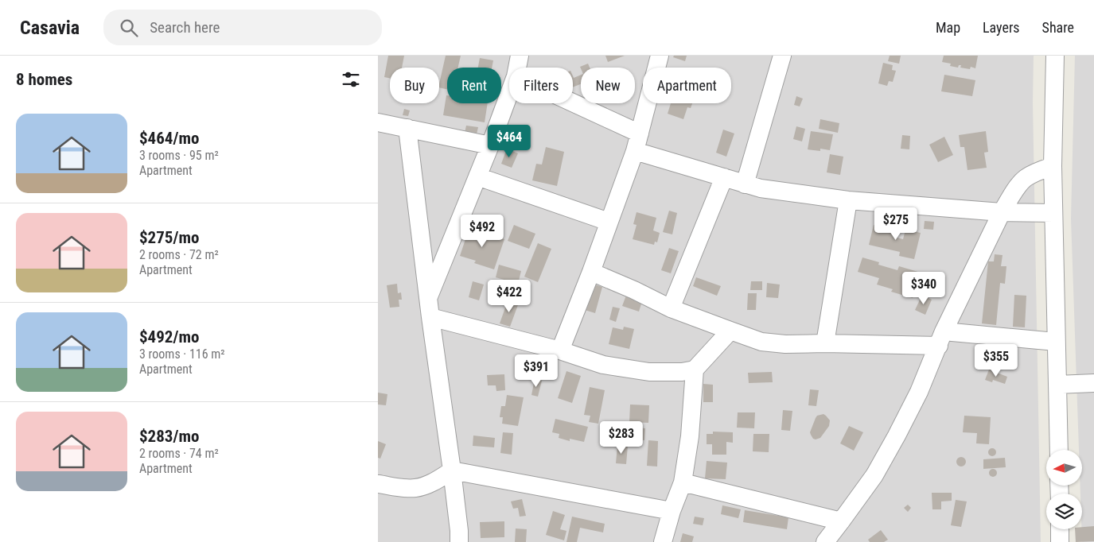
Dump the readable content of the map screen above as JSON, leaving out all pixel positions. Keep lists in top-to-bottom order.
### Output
{
  "north": "left",
  "page": {
    "header": "Casavia",
    "search": "Search here",
    "nav": ["Map", "Layers", "Share"],
    "heading": "8 homes",
    "chip": [
      "Buy",
      "Rent",
      "Filters",
      "New",
      "Apartment"
    ],
    "list": [
      {
        "name": "$464/mo",
        "note": "3 rooms · 95 m² · Apartment"
      },
      {
        "name": "$275/mo",
        "note": "2 rooms · 72 m² · Apartment"
      },
      {
        "name": "$492/mo",
        "note": "3 rooms · 116 m² · Apartment"
      },
      {
        "name": "$283/mo",
        "note": "2 rooms · 74 m² · Apartment"
      }
    ],
    "price": [
      "$464",
      "$275",
      "$492",
      "$340",
      "$422",
      "$355",
      "$391",
      "$283"
    ]
  }
}
